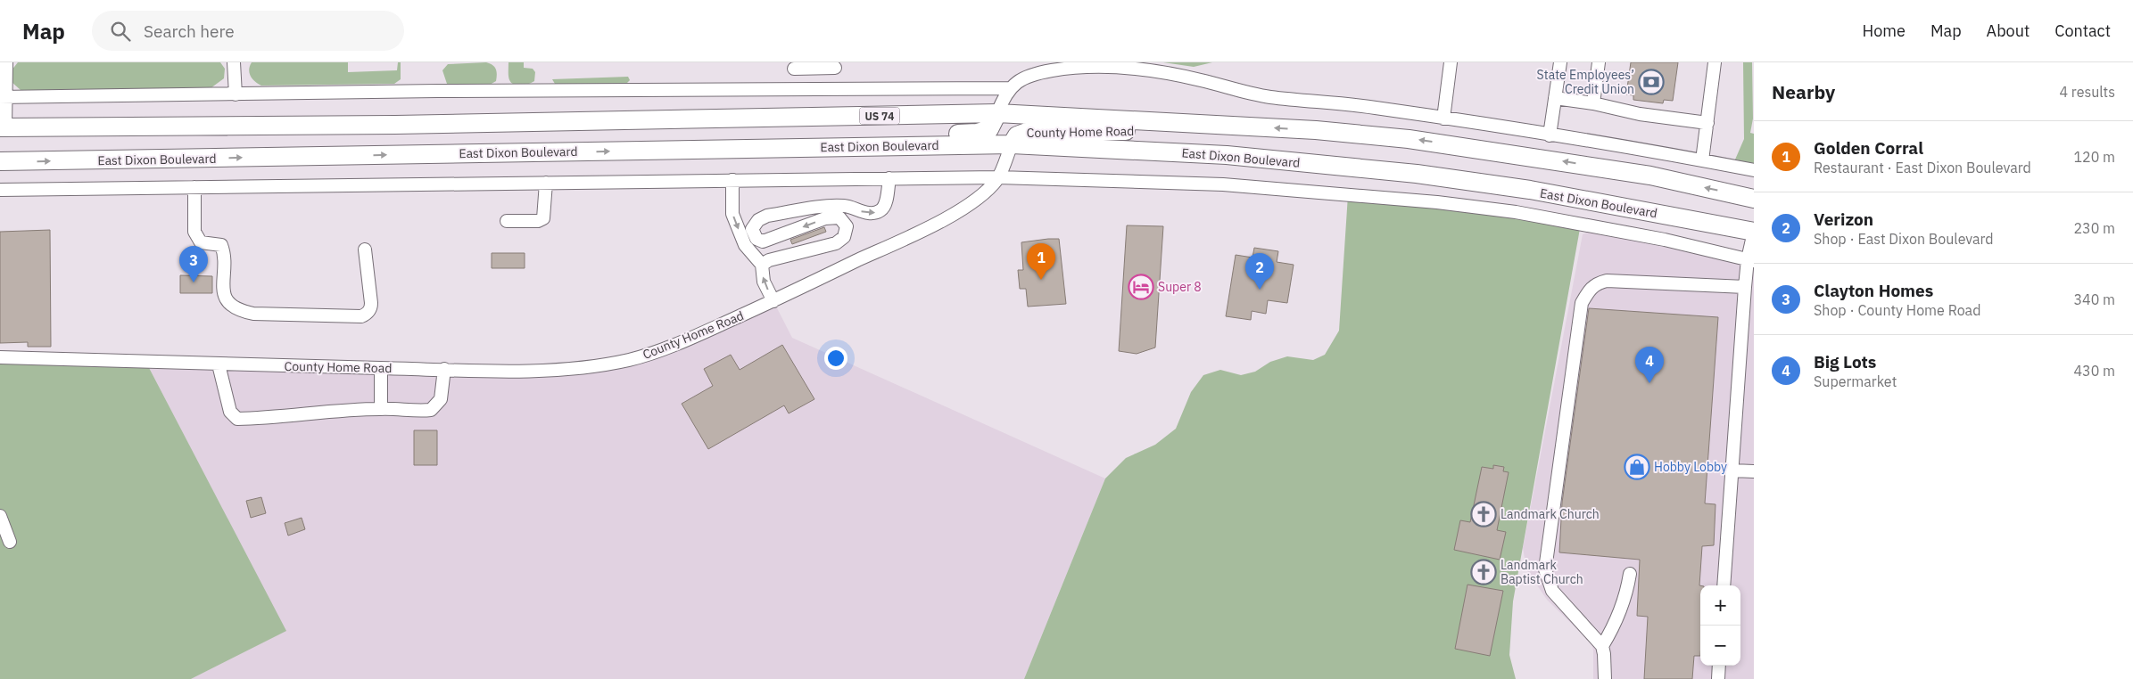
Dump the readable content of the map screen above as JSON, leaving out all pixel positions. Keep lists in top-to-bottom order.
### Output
{
  "streets": {
    "highway": ["US 74", "County Home Road", "East Dixon Boulevard"]
  },
  "crossings": [
    ["US 74", "County Home Road"],
    ["County Home Road", "East Dixon Boulevard"]
  ],
  "places": {
    "bank": ["State Employees’ Credit Union"],
    "hotel": ["Super 8"],
    "shop": ["Hobby Lobby"],
    "church": ["Landmark Church", "Landmark Baptist Church"]
  },
  "page": {
    "header": "Map",
    "search": "Search here",
    "nav": [
      "Home",
      "Map",
      "About",
      "Contact"
    ],
    "heading": ["Nearby", "4 results"],
    "list": [
      {
        "mark": "1",
        "name": "Golden Corral",
        "note": "Restaurant · East Dixon Boulevard",
        "value": "120 m"
      },
      {
        "mark": "2",
        "name": "Verizon",
        "note": "Shop · East Dixon Boulevard",
        "value": "230 m"
      },
      {
        "mark": "3",
        "name": "Clayton Homes",
        "note": "Shop · County Home Road",
        "value": "340 m"
      },
      {
        "mark": "4",
        "name": "Big Lots",
        "note": "Supermarket",
        "value": "430 m"
      }
    ],
    "pins": [
      "1",
      "3",
      "2",
      "4"
    ],
    "map_buttons": ["+", "−"]
  }
}
